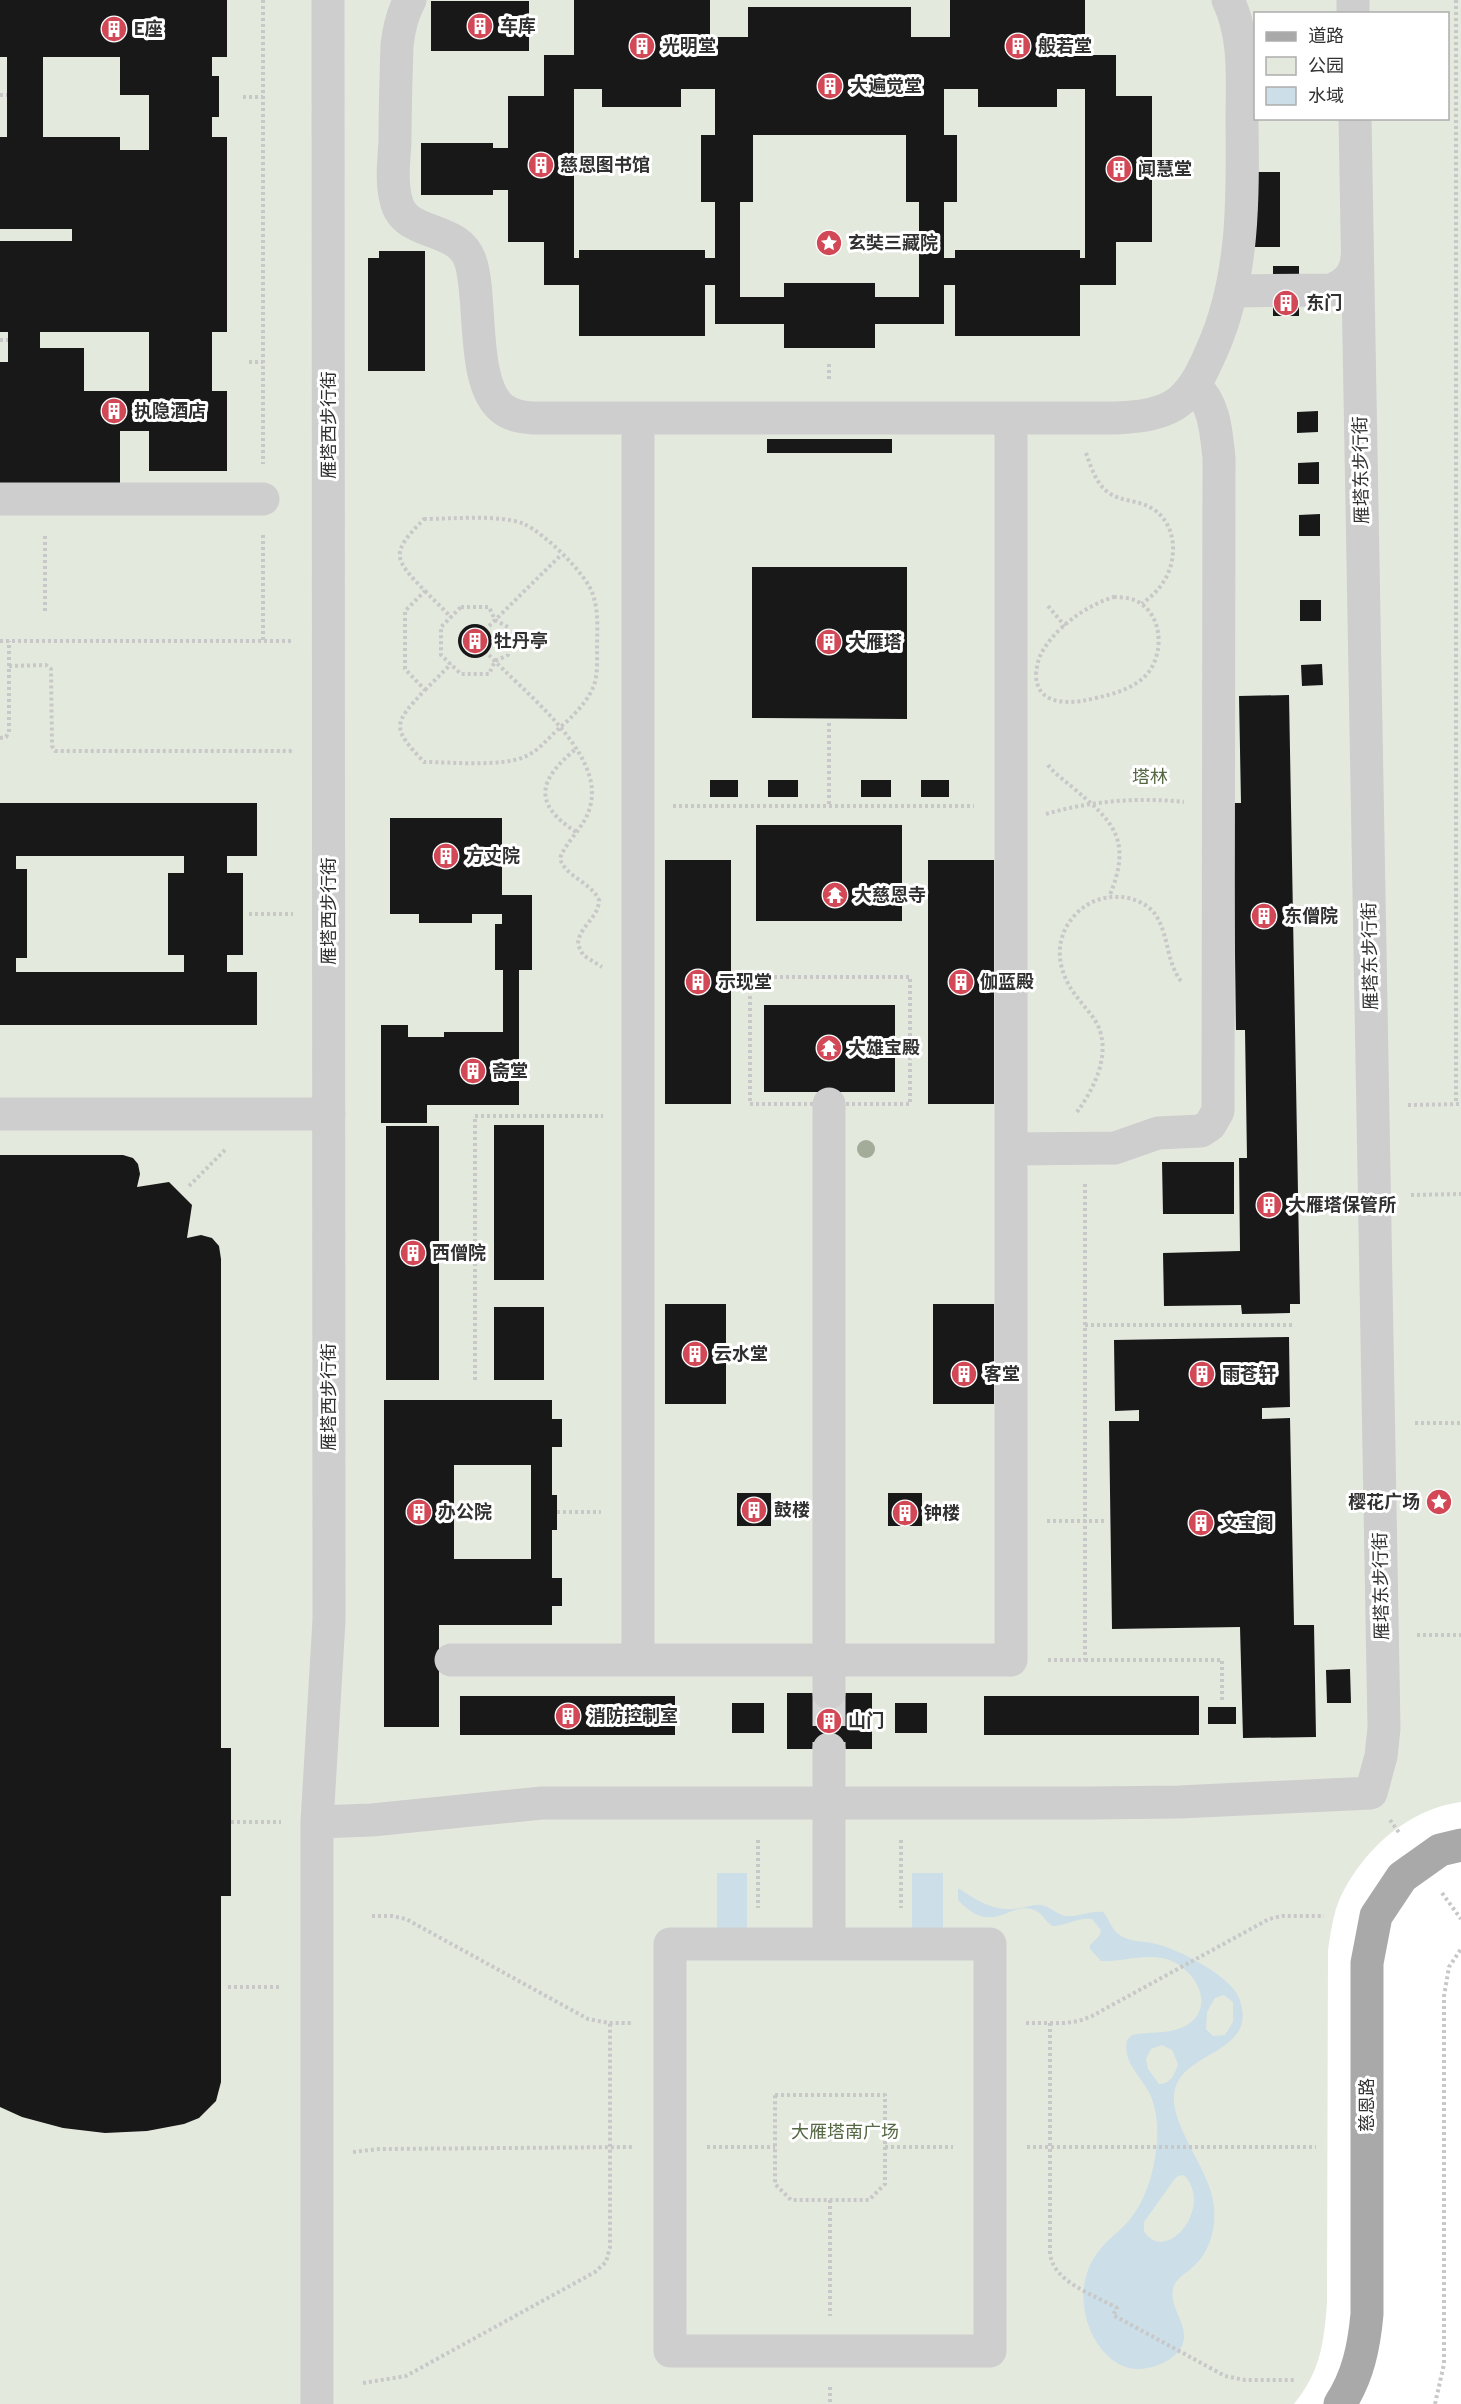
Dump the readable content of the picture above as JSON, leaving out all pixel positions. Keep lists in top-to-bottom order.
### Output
{
  "streets": {
    "main road": ["慈恩路"],
    "street": ["雁塔西步行街", "雁塔东步行街"]
  },
  "parks": ["塔林", "大雁塔南广场"],
  "places": {
    "building": [
      "车库",
      "E座",
      "光明堂",
      "般若堂",
      "大遍觉堂",
      "慈恩图书馆",
      "闻慧堂",
      "东门",
      "执隐酒店",
      "牡丹亭",
      "大雁塔",
      "方丈院",
      "东僧院",
      "示现堂",
      "伽蓝殿",
      "斋堂",
      "大雁塔保管所",
      "西僧院",
      "云水堂",
      "客堂",
      "雨苍轩",
      "鼓楼",
      "办公院",
      "钟楼",
      "文宝阁",
      "消防控制室",
      "山门"
    ],
    "place": ["玄奘三藏院", "樱花广场"],
    "temple": ["大慈恩寺", "大雄宝殿"]
  },
  "legend": ["道路", "公园", "水域"]
}
